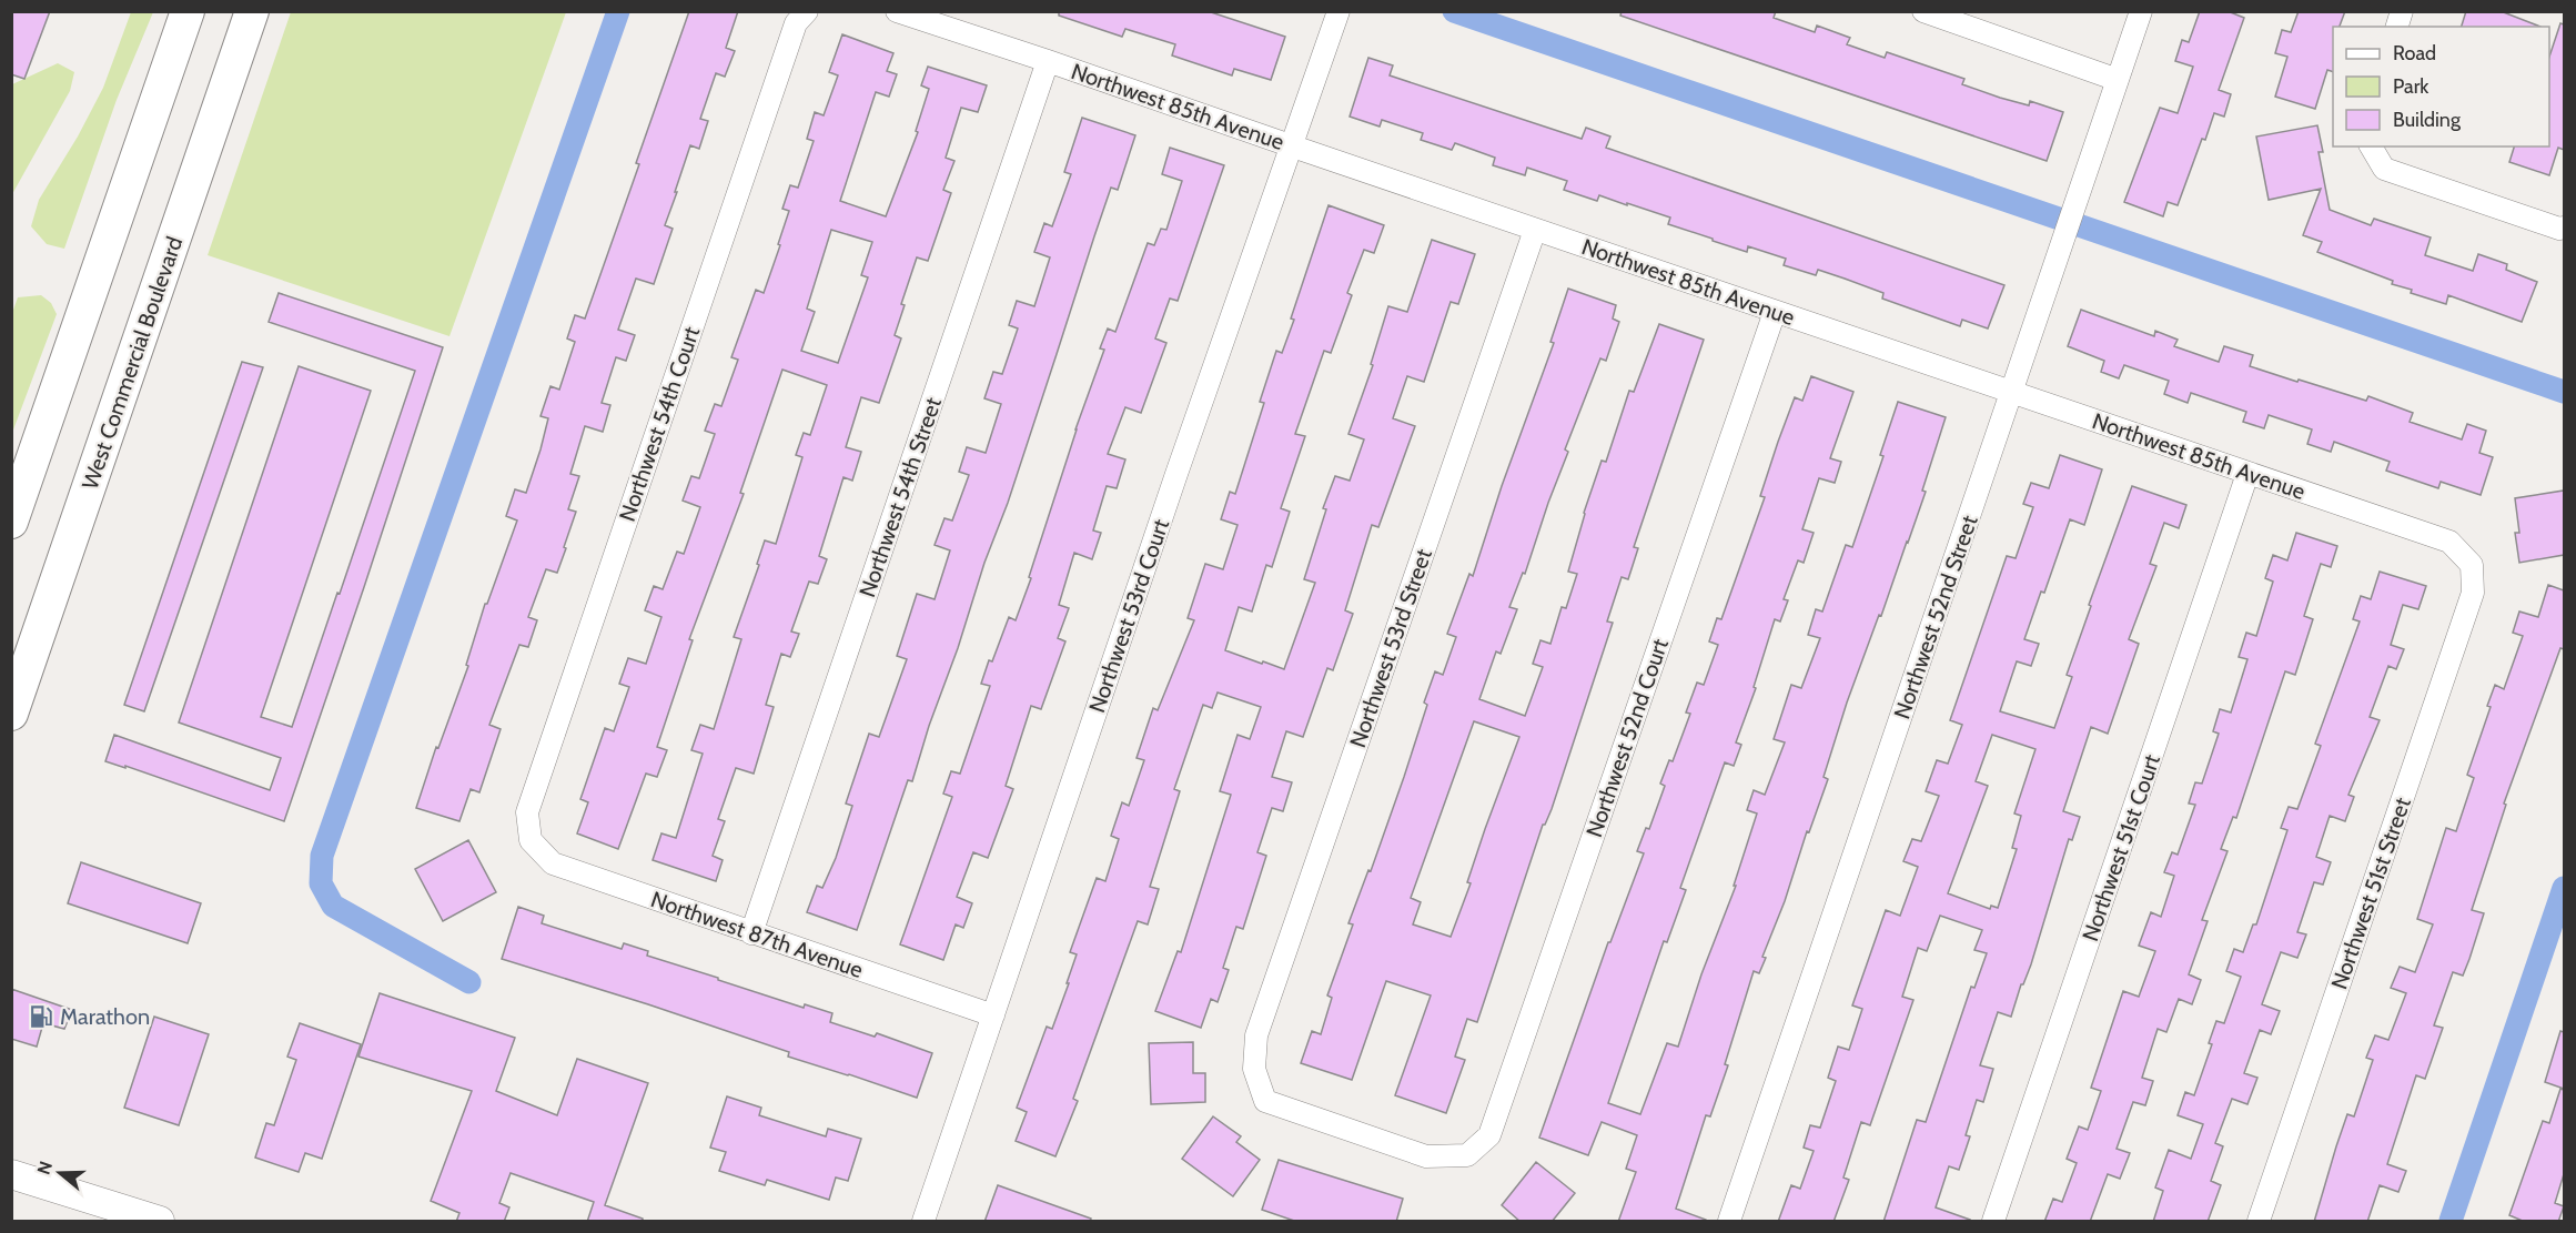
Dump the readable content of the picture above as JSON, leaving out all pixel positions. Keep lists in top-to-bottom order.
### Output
{
  "streets": {
    "highway": ["West Commercial Boulevard"],
    "street": [
      "Northwest 85th Avenue",
      "Northwest 54th Court",
      "Northwest 54th Street",
      "Northwest 53rd Court",
      "Northwest 52nd Street",
      "Northwest 53rd Street",
      "Northwest 52nd Court",
      "Northwest 51st Court",
      "Northwest 51st Street",
      "Northwest 87th Avenue"
    ]
  },
  "crossings": [
    ["Northwest 85th Avenue", "Northwest 54th Street"],
    ["Northwest 85th Avenue", "Northwest 53rd Court"],
    ["Northwest 85th Avenue", "Northwest 52nd Street"],
    ["Northwest 85th Avenue", "Northwest 53rd Street"],
    ["Northwest 85th Avenue", "Northwest 52nd Court"],
    ["Northwest 85th Avenue", "Northwest 51st Court"],
    ["Northwest 85th Avenue", "Northwest 51st Street"],
    ["Northwest 54th Court", "Northwest 87th Avenue"],
    ["Northwest 54th Street", "Northwest 87th Avenue"],
    ["Northwest 53rd Court", "Northwest 87th Avenue"],
    ["Northwest 53rd Street", "Northwest 52nd Court"]
  ],
  "places": {
    "fuel station": ["Marathon"]
  },
  "legend": ["Road", "Park", "Building"],
  "north": "left"
}
